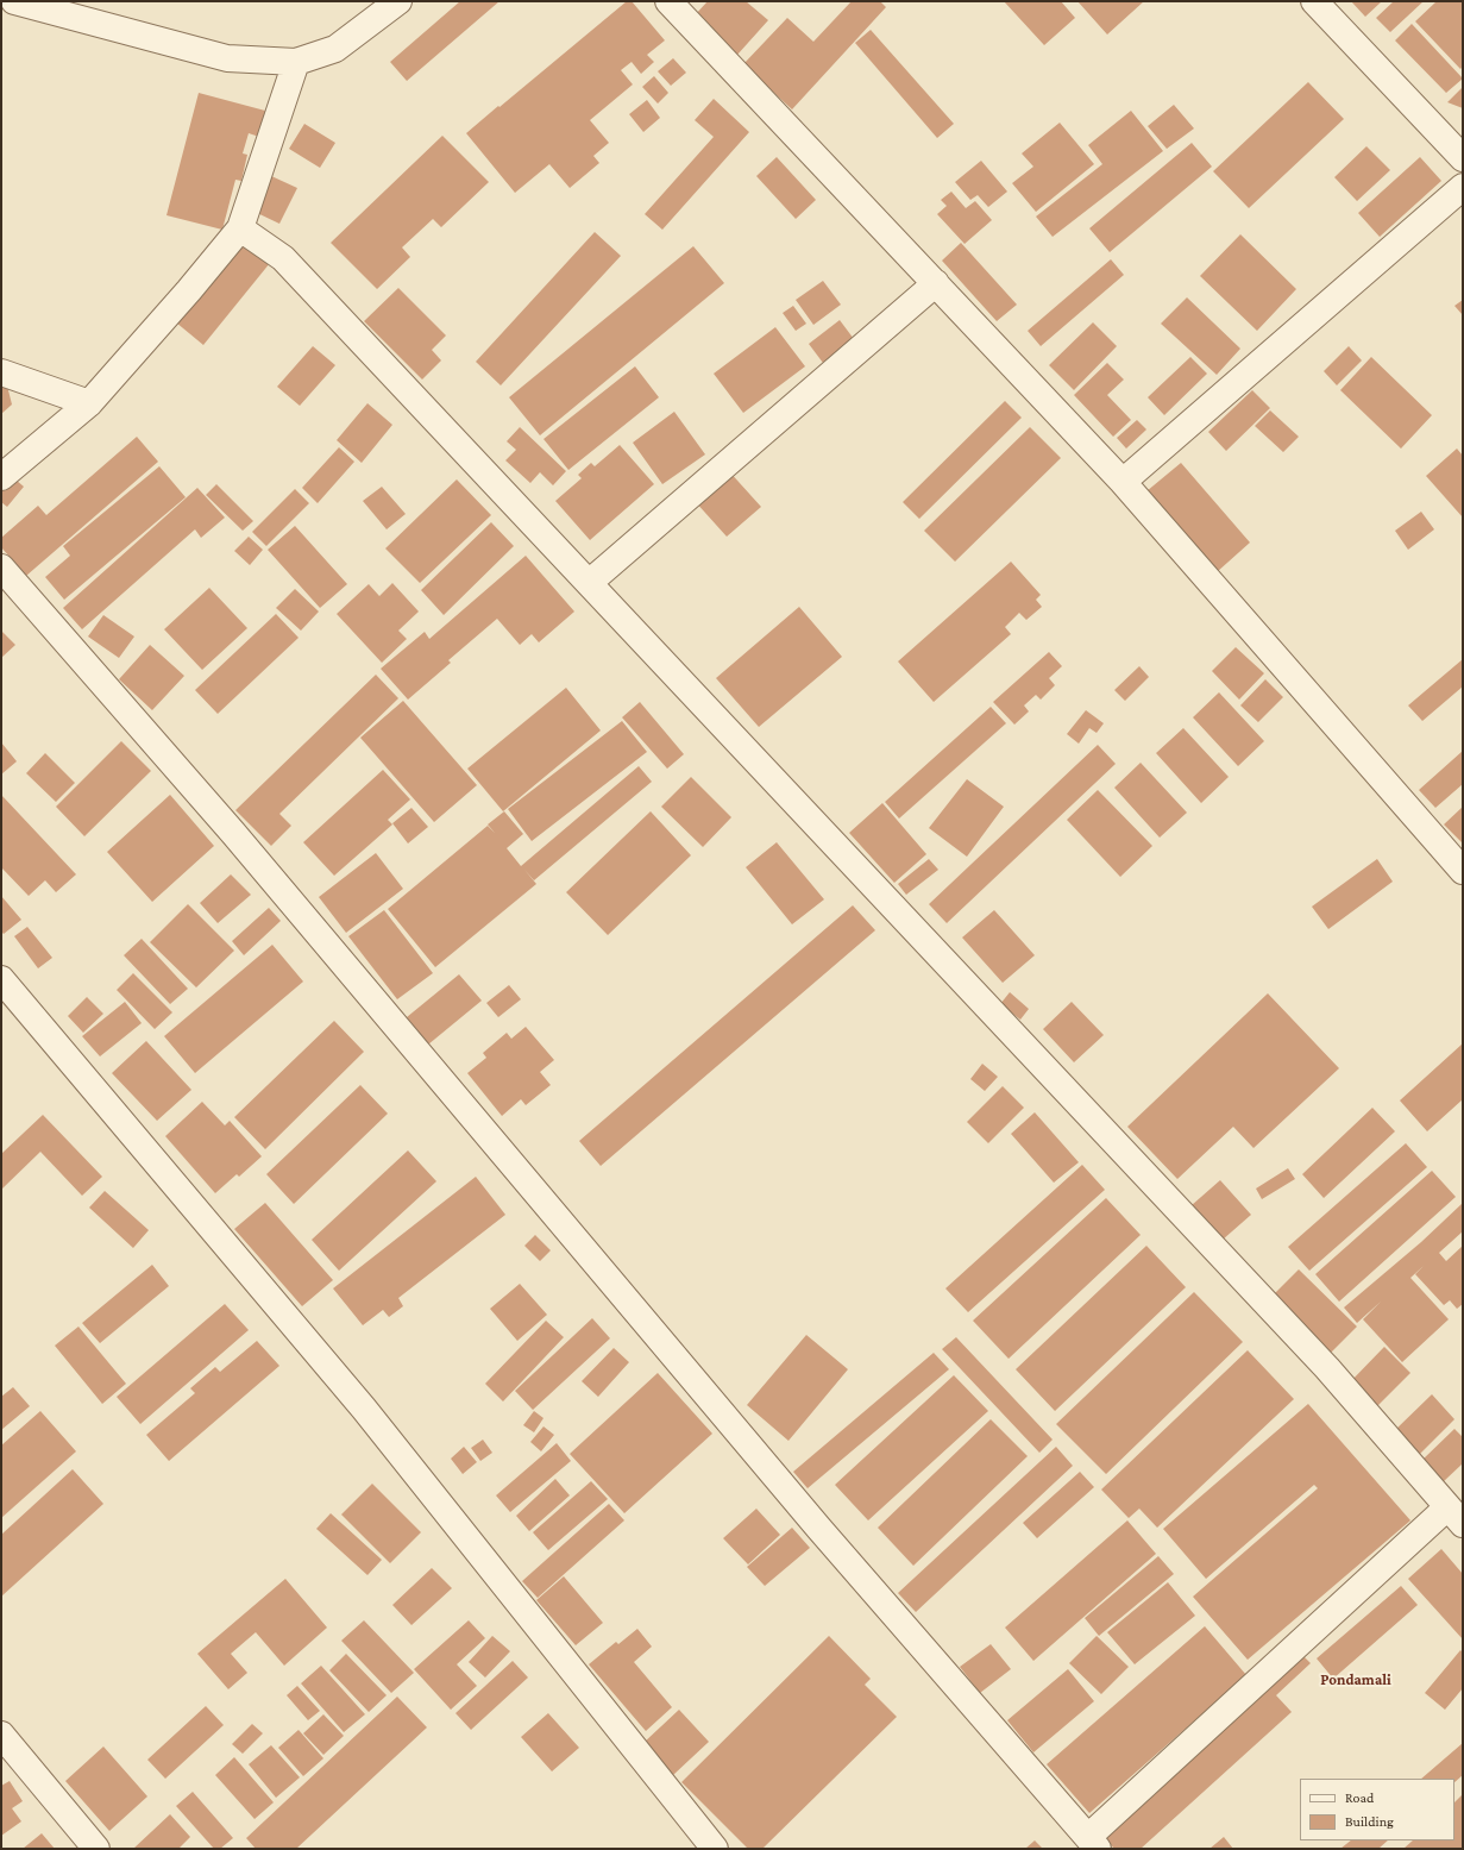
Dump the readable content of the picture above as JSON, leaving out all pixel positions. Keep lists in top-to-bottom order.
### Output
{
  "districts": ["Pondamali"],
  "legend": ["Road", "Building"]
}
